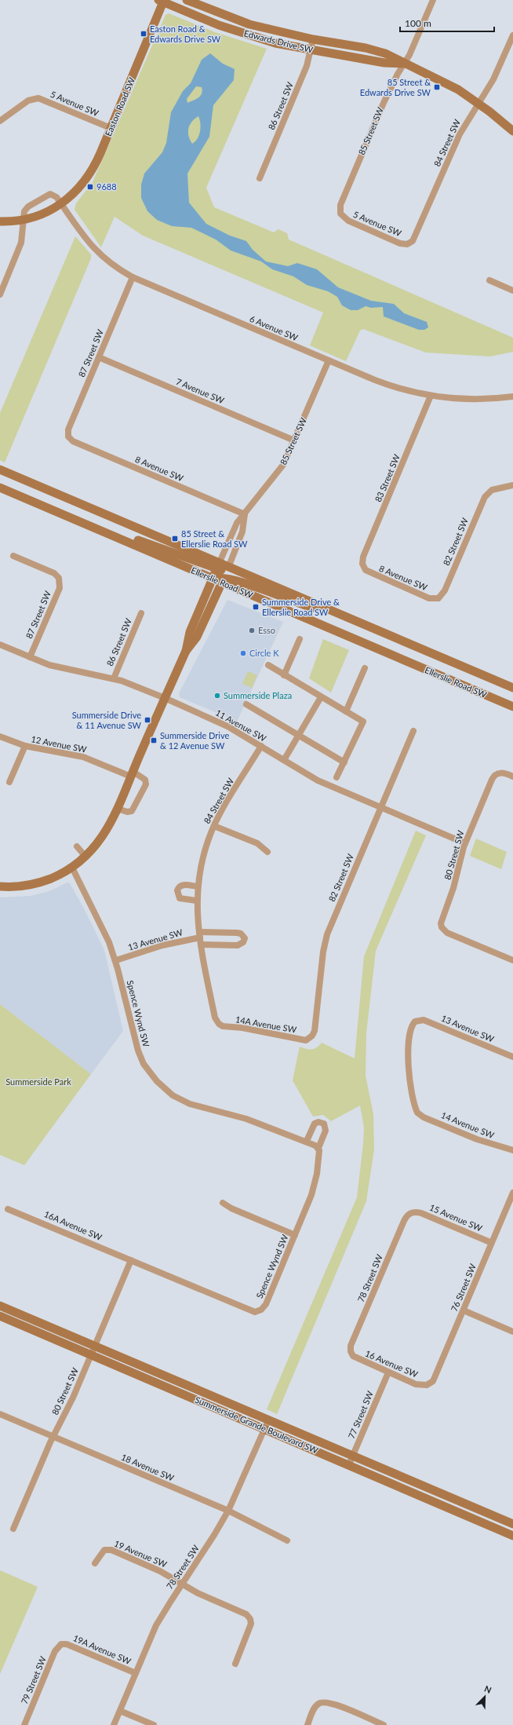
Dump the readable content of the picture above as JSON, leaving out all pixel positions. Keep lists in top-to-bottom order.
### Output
{
  "streets": {
    "street": [
      "Edwards Drive SW",
      "5 Avenue SW",
      "86 Street SW",
      "Easton Road SW",
      "85 Street SW",
      "84 Street SW",
      "6 Avenue SW",
      "87 Street SW",
      "7 Avenue SW",
      "8 Avenue SW",
      "83 Street SW",
      "82 Street SW",
      "Ellerslie Road SW",
      "11 Avenue SW",
      "12 Avenue SW",
      "80 Street SW",
      "13 Avenue SW",
      "Spence Wynd SW",
      "14A Avenue SW",
      "14 Avenue SW",
      "15 Avenue SW",
      "16A Avenue SW",
      "78 Street SW",
      "76 Street SW",
      "16 Avenue SW",
      "77 Street SW",
      "Summerside Grande Boulevard SW",
      "18 Avenue SW",
      "19 Avenue SW",
      "19A Avenue SW",
      "79 Street SW"
    ]
  },
  "crossings": [
    ["Edwards Drive SW", "86 Street SW"],
    ["Edwards Drive SW", "Easton Road SW"],
    ["Edwards Drive SW", "85 Street SW"],
    ["Edwards Drive SW", "84 Street SW"],
    ["5 Avenue SW", "Easton Road SW"],
    ["5 Avenue SW", "85 Street SW"],
    ["5 Avenue SW", "84 Street SW"],
    ["86 Street SW", "11 Avenue SW"],
    ["Easton Road SW", "6 Avenue SW"],
    ["85 Street SW", "6 Avenue SW"],
    ["85 Street SW", "7 Avenue SW"],
    ["85 Street SW", "8 Avenue SW"],
    ["85 Street SW", "Ellerslie Road SW"],
    ["84 Street SW", "11 Avenue SW"],
    ["84 Street SW", "13 Avenue SW"],
    ["84 Street SW", "14A Avenue SW"],
    ["6 Avenue SW", "87 Street SW"],
    ["6 Avenue SW", "83 Street SW"],
    ["87 Street SW", "7 Avenue SW"],
    ["87 Street SW", "8 Avenue SW"],
    ["87 Street SW", "11 Avenue SW"],
    ["8 Avenue SW", "83 Street SW"],
    ["8 Avenue SW", "82 Street SW"],
    ["82 Street SW", "11 Avenue SW"],
    ["82 Street SW", "14A Avenue SW"],
    ["11 Avenue SW", "80 Street SW"],
    ["80 Street SW", "Spence Wynd SW"],
    ["80 Street SW", "16A Avenue SW"],
    ["80 Street SW", "Summerside Grande Boulevard SW"],
    ["80 Street SW", "18 Avenue SW"],
    ["13 Avenue SW", "Spence Wynd SW"],
    ["13 Avenue SW", "14 Avenue SW"],
    ["Spence Wynd SW", "16A Avenue SW"],
    ["15 Avenue SW", "78 Street SW"],
    ["15 Avenue SW", "76 Street SW"],
    ["78 Street SW", "16 Avenue SW"],
    ["78 Street SW", "Summerside Grande Boulevard SW"],
    ["78 Street SW", "18 Avenue SW"],
    ["78 Street SW", "19 Avenue SW"],
    ["78 Street SW", "19A Avenue SW"],
    ["76 Street SW", "16 Avenue SW"],
    ["16 Avenue SW", "77 Street SW"],
    ["77 Street SW", "Summerside Grande Boulevard SW"],
    ["19A Avenue SW", "79 Street SW"]
  ],
  "parks": ["Summerside Park"],
  "places": {
    "transit": [
      "Easton Road & Edwards Drive SW",
      "85 Street & Edwards Drive SW",
      "9688",
      "85 Street & Ellerslie Road SW",
      "Summerside Drive & Ellerslie Road SW",
      "Summerside Drive & 11 Avenue SW",
      "Summerside Drive & 12 Avenue SW"
    ],
    "other": ["Esso", "Circle K", "Summerside Plaza"]
  },
  "scale_bar": "100 m",
  "north": "top right"
}
